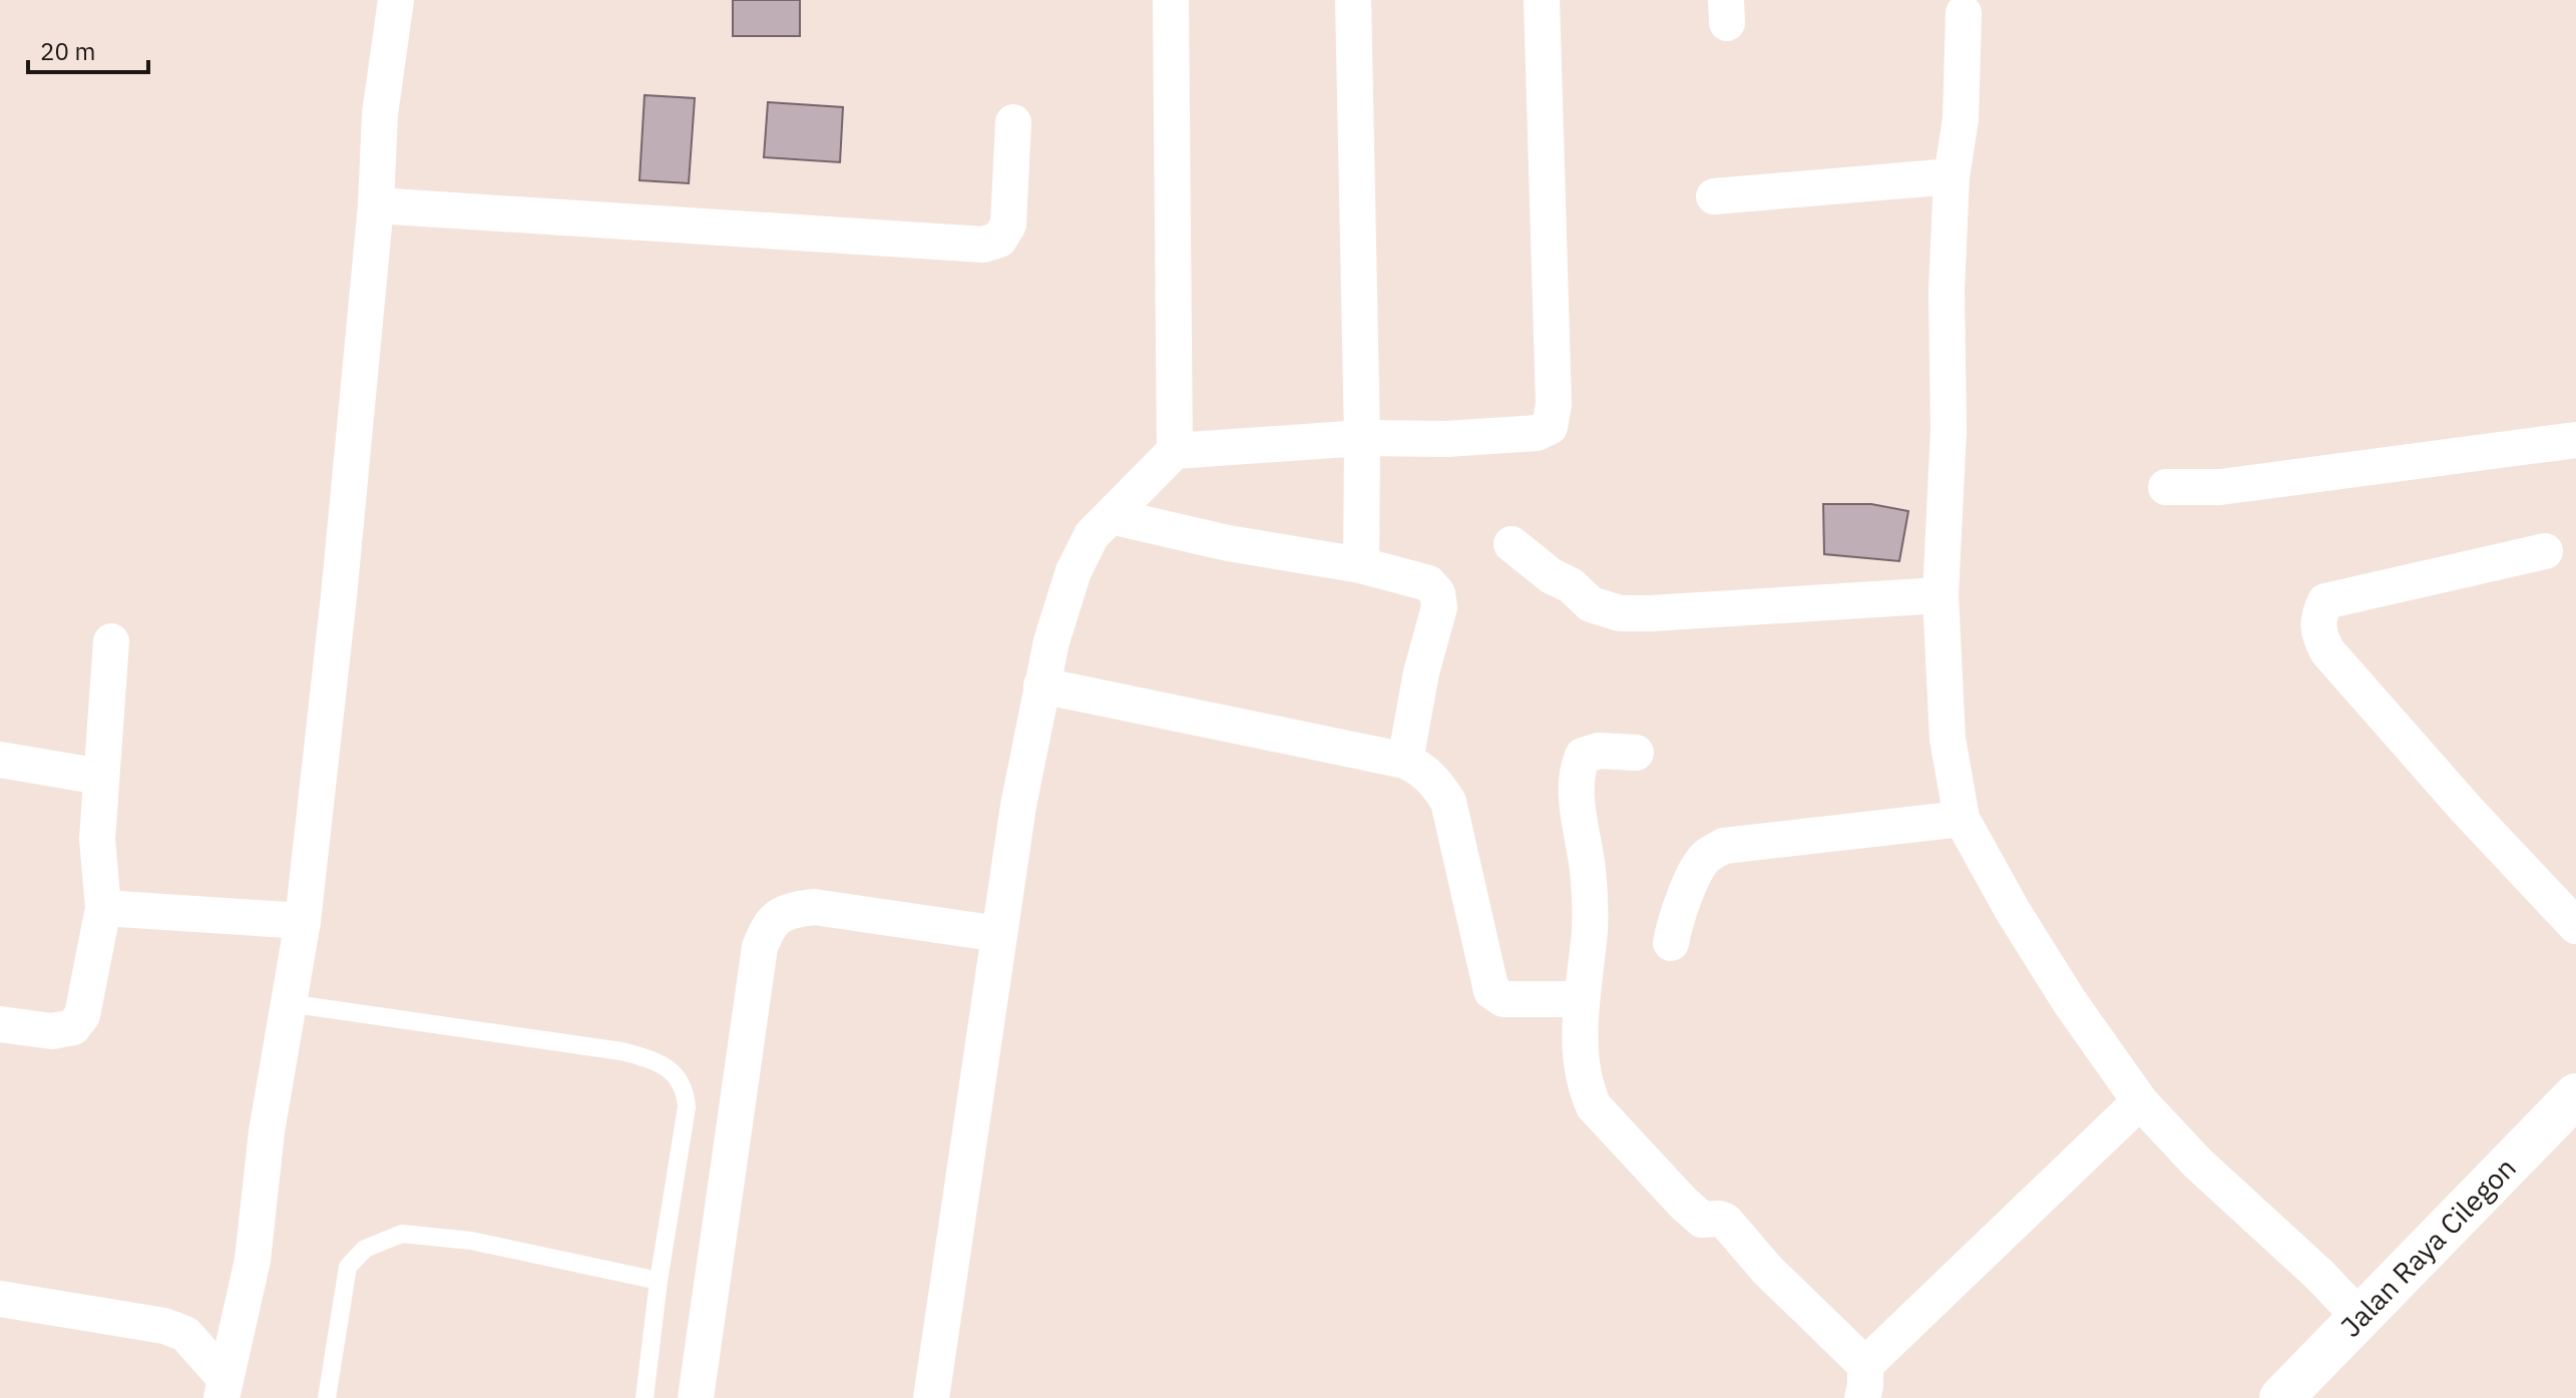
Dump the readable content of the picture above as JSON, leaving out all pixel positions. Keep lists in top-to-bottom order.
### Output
{
  "streets": {
    "highway": ["Jalan Raya Cilegon"]
  },
  "scale_bar": "20 m"
}
